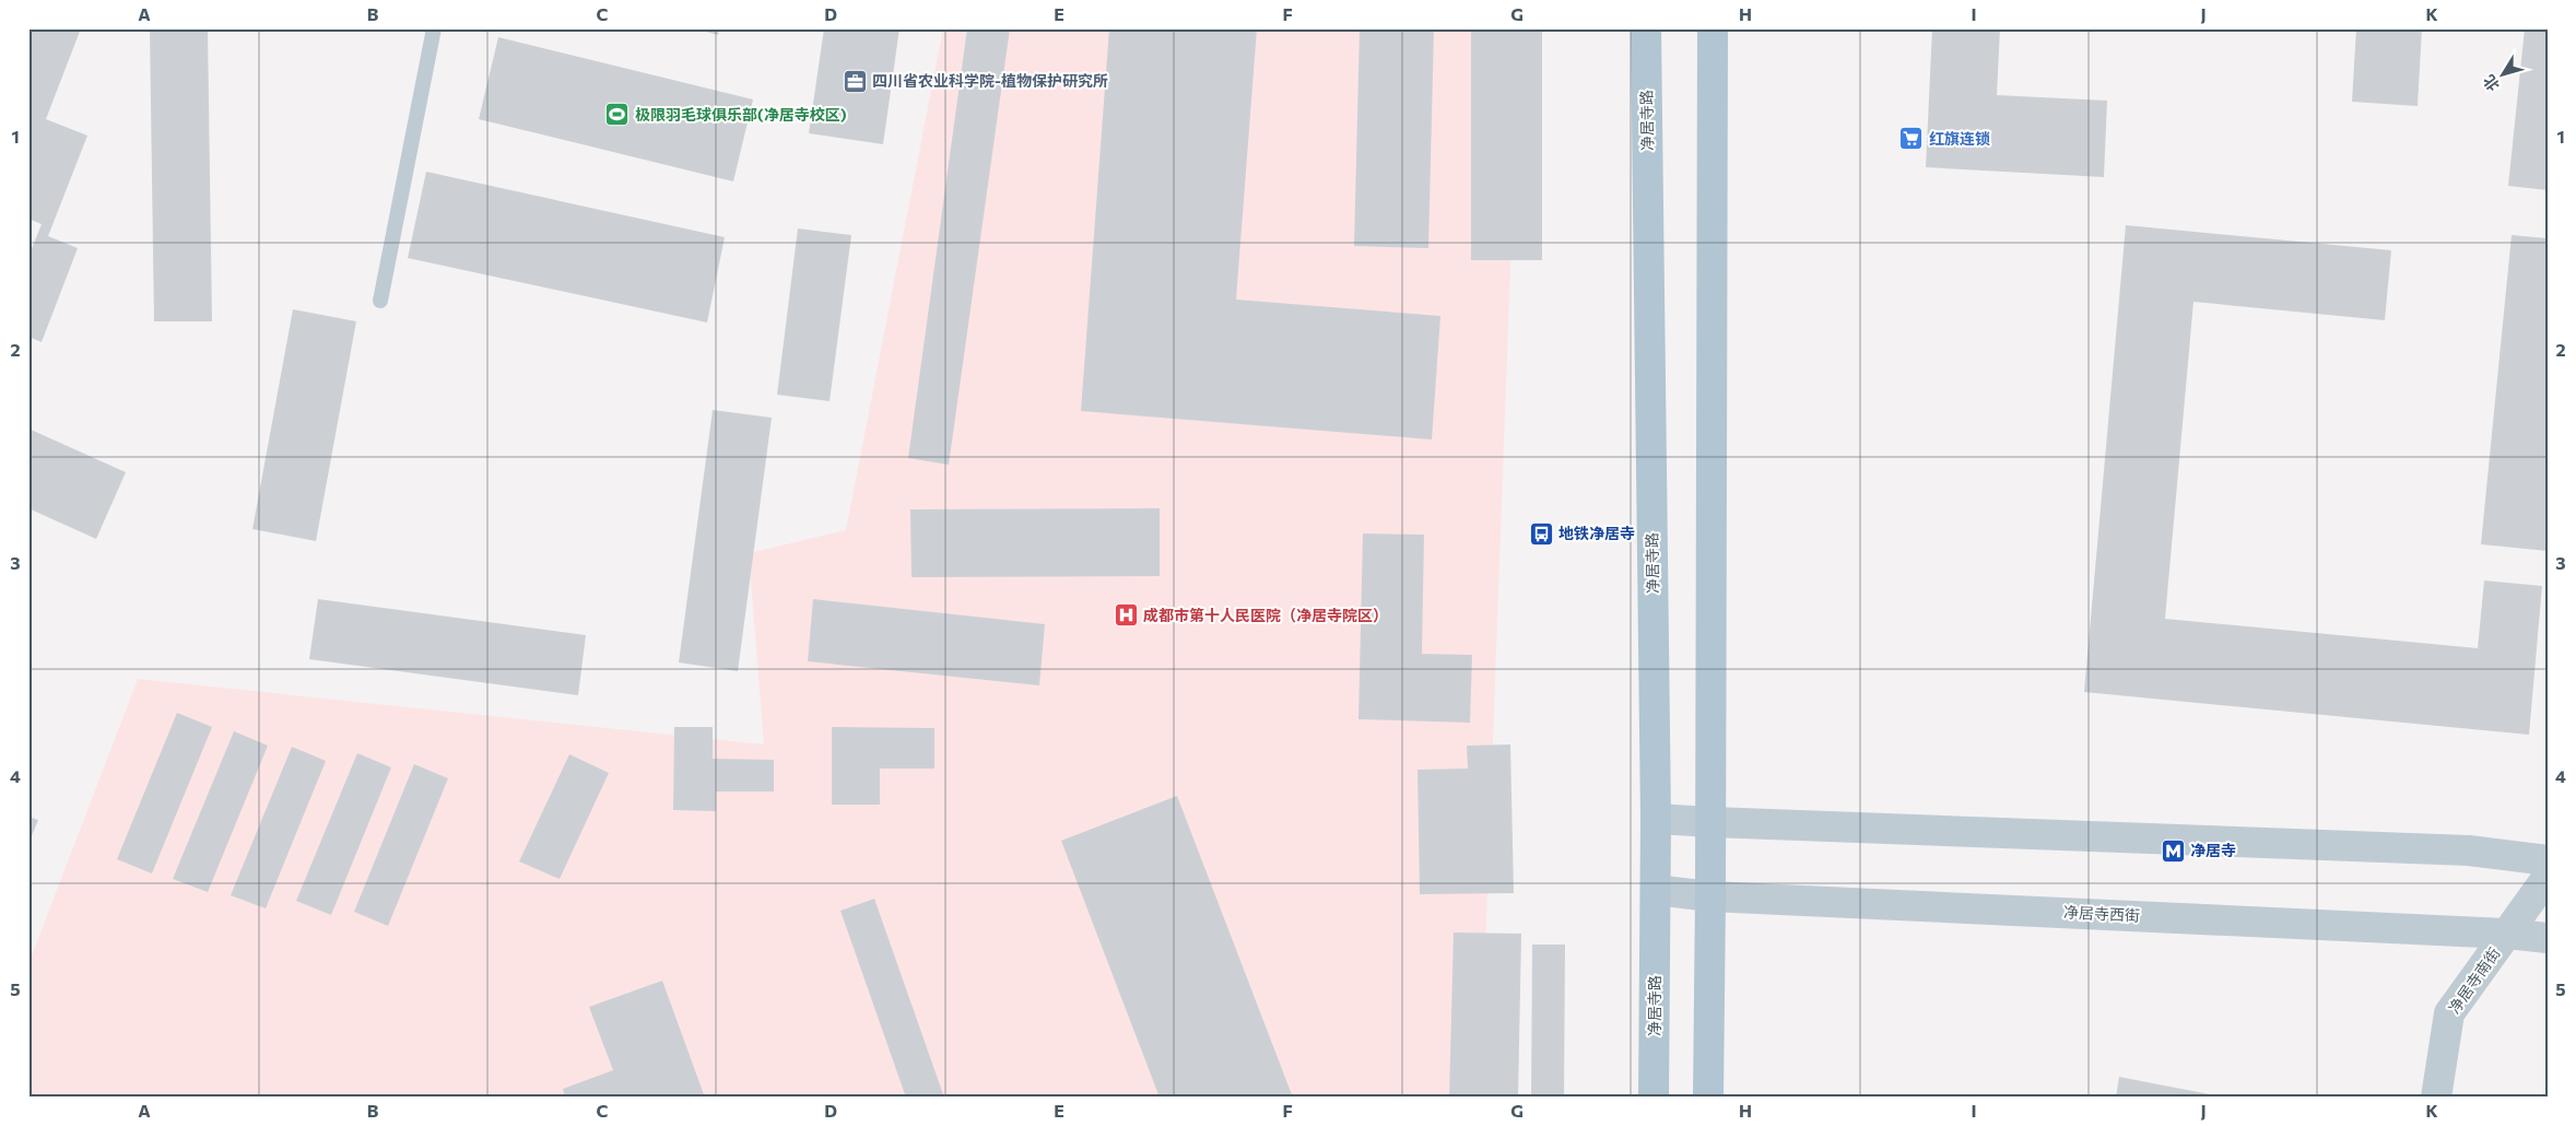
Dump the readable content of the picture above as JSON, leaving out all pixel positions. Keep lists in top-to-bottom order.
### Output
{
  "streets": {
    "main road": ["净居寺路"],
    "street": ["净居寺西街", "净居寺南街"]
  },
  "crossings": [
    ["净居寺路", "净居寺西街"],
    ["净居寺西街", "净居寺南街"]
  ],
  "places": {
    "office": ["四川省农业科学院-植物保护研究所"],
    "sports": ["极限羽毛球俱乐部(净居寺校区)"],
    "supermarket": ["红旗连锁"],
    "bus stop": ["地铁净居寺"],
    "hospital": ["成都市第十人民医院（净居寺院区）"],
    "metro station": ["净居寺"]
  },
  "north": "bottom left",
  "grid": {
    "columns": [
      "A",
      "B",
      "C",
      "D",
      "E",
      "F",
      "G",
      "H",
      "I",
      "J",
      "K"
    ],
    "rows": [
      "1",
      "2",
      "3",
      "4",
      "5"
    ]
  }
}
